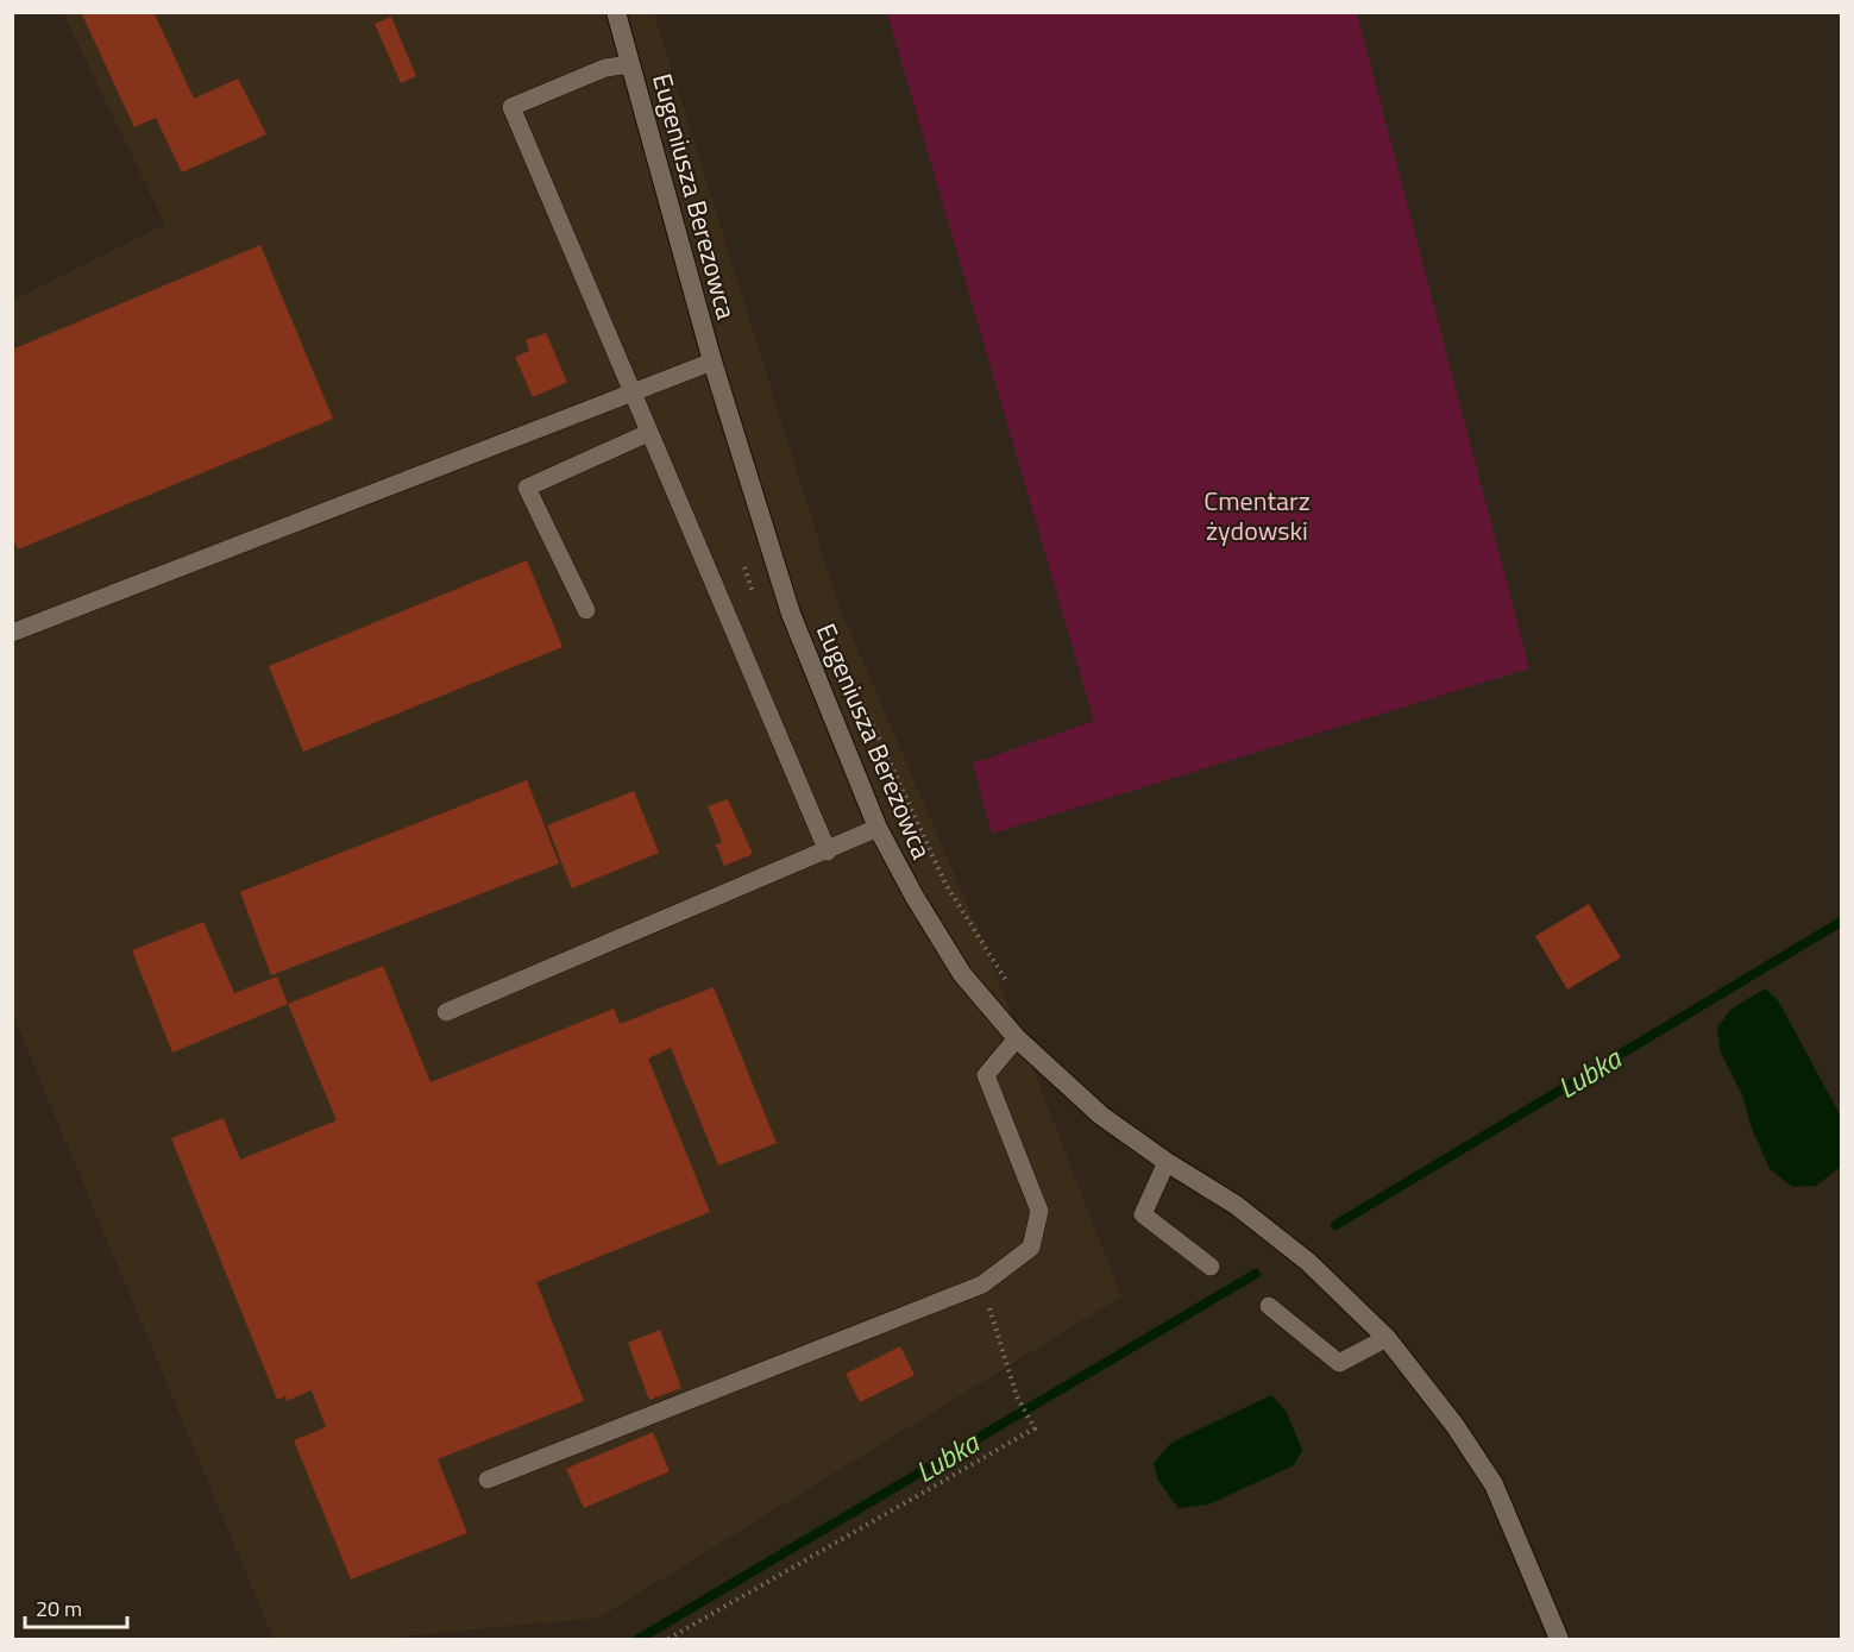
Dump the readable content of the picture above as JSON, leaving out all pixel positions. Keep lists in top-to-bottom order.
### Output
{
  "streets": {
    "street": ["Eugeniusza Berezowca"]
  },
  "water": ["Lubka"],
  "parks": ["Cmentarz żydowski"],
  "scale_bar": "20 m"
}
